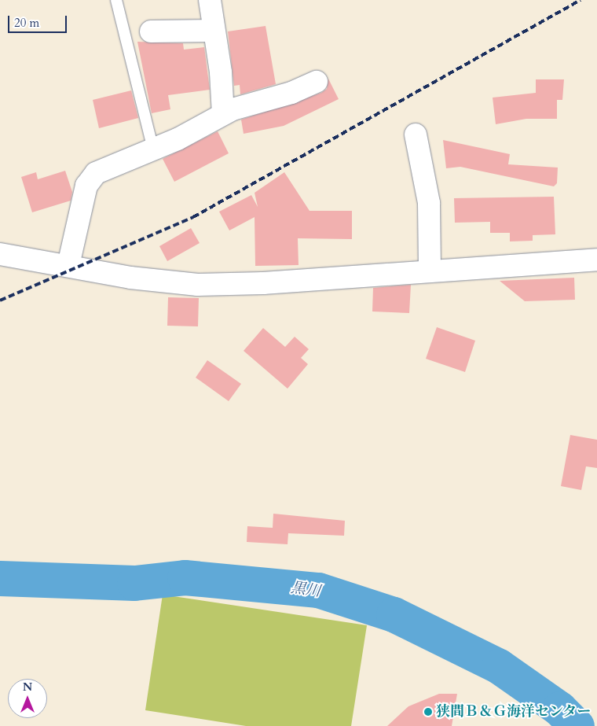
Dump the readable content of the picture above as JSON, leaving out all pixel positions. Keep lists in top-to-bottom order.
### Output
{
  "water": ["黒川"],
  "places": ["狭間Ｂ＆Ｇ海洋センター"],
  "scale_bar": "20 m",
  "north": "top"
}
